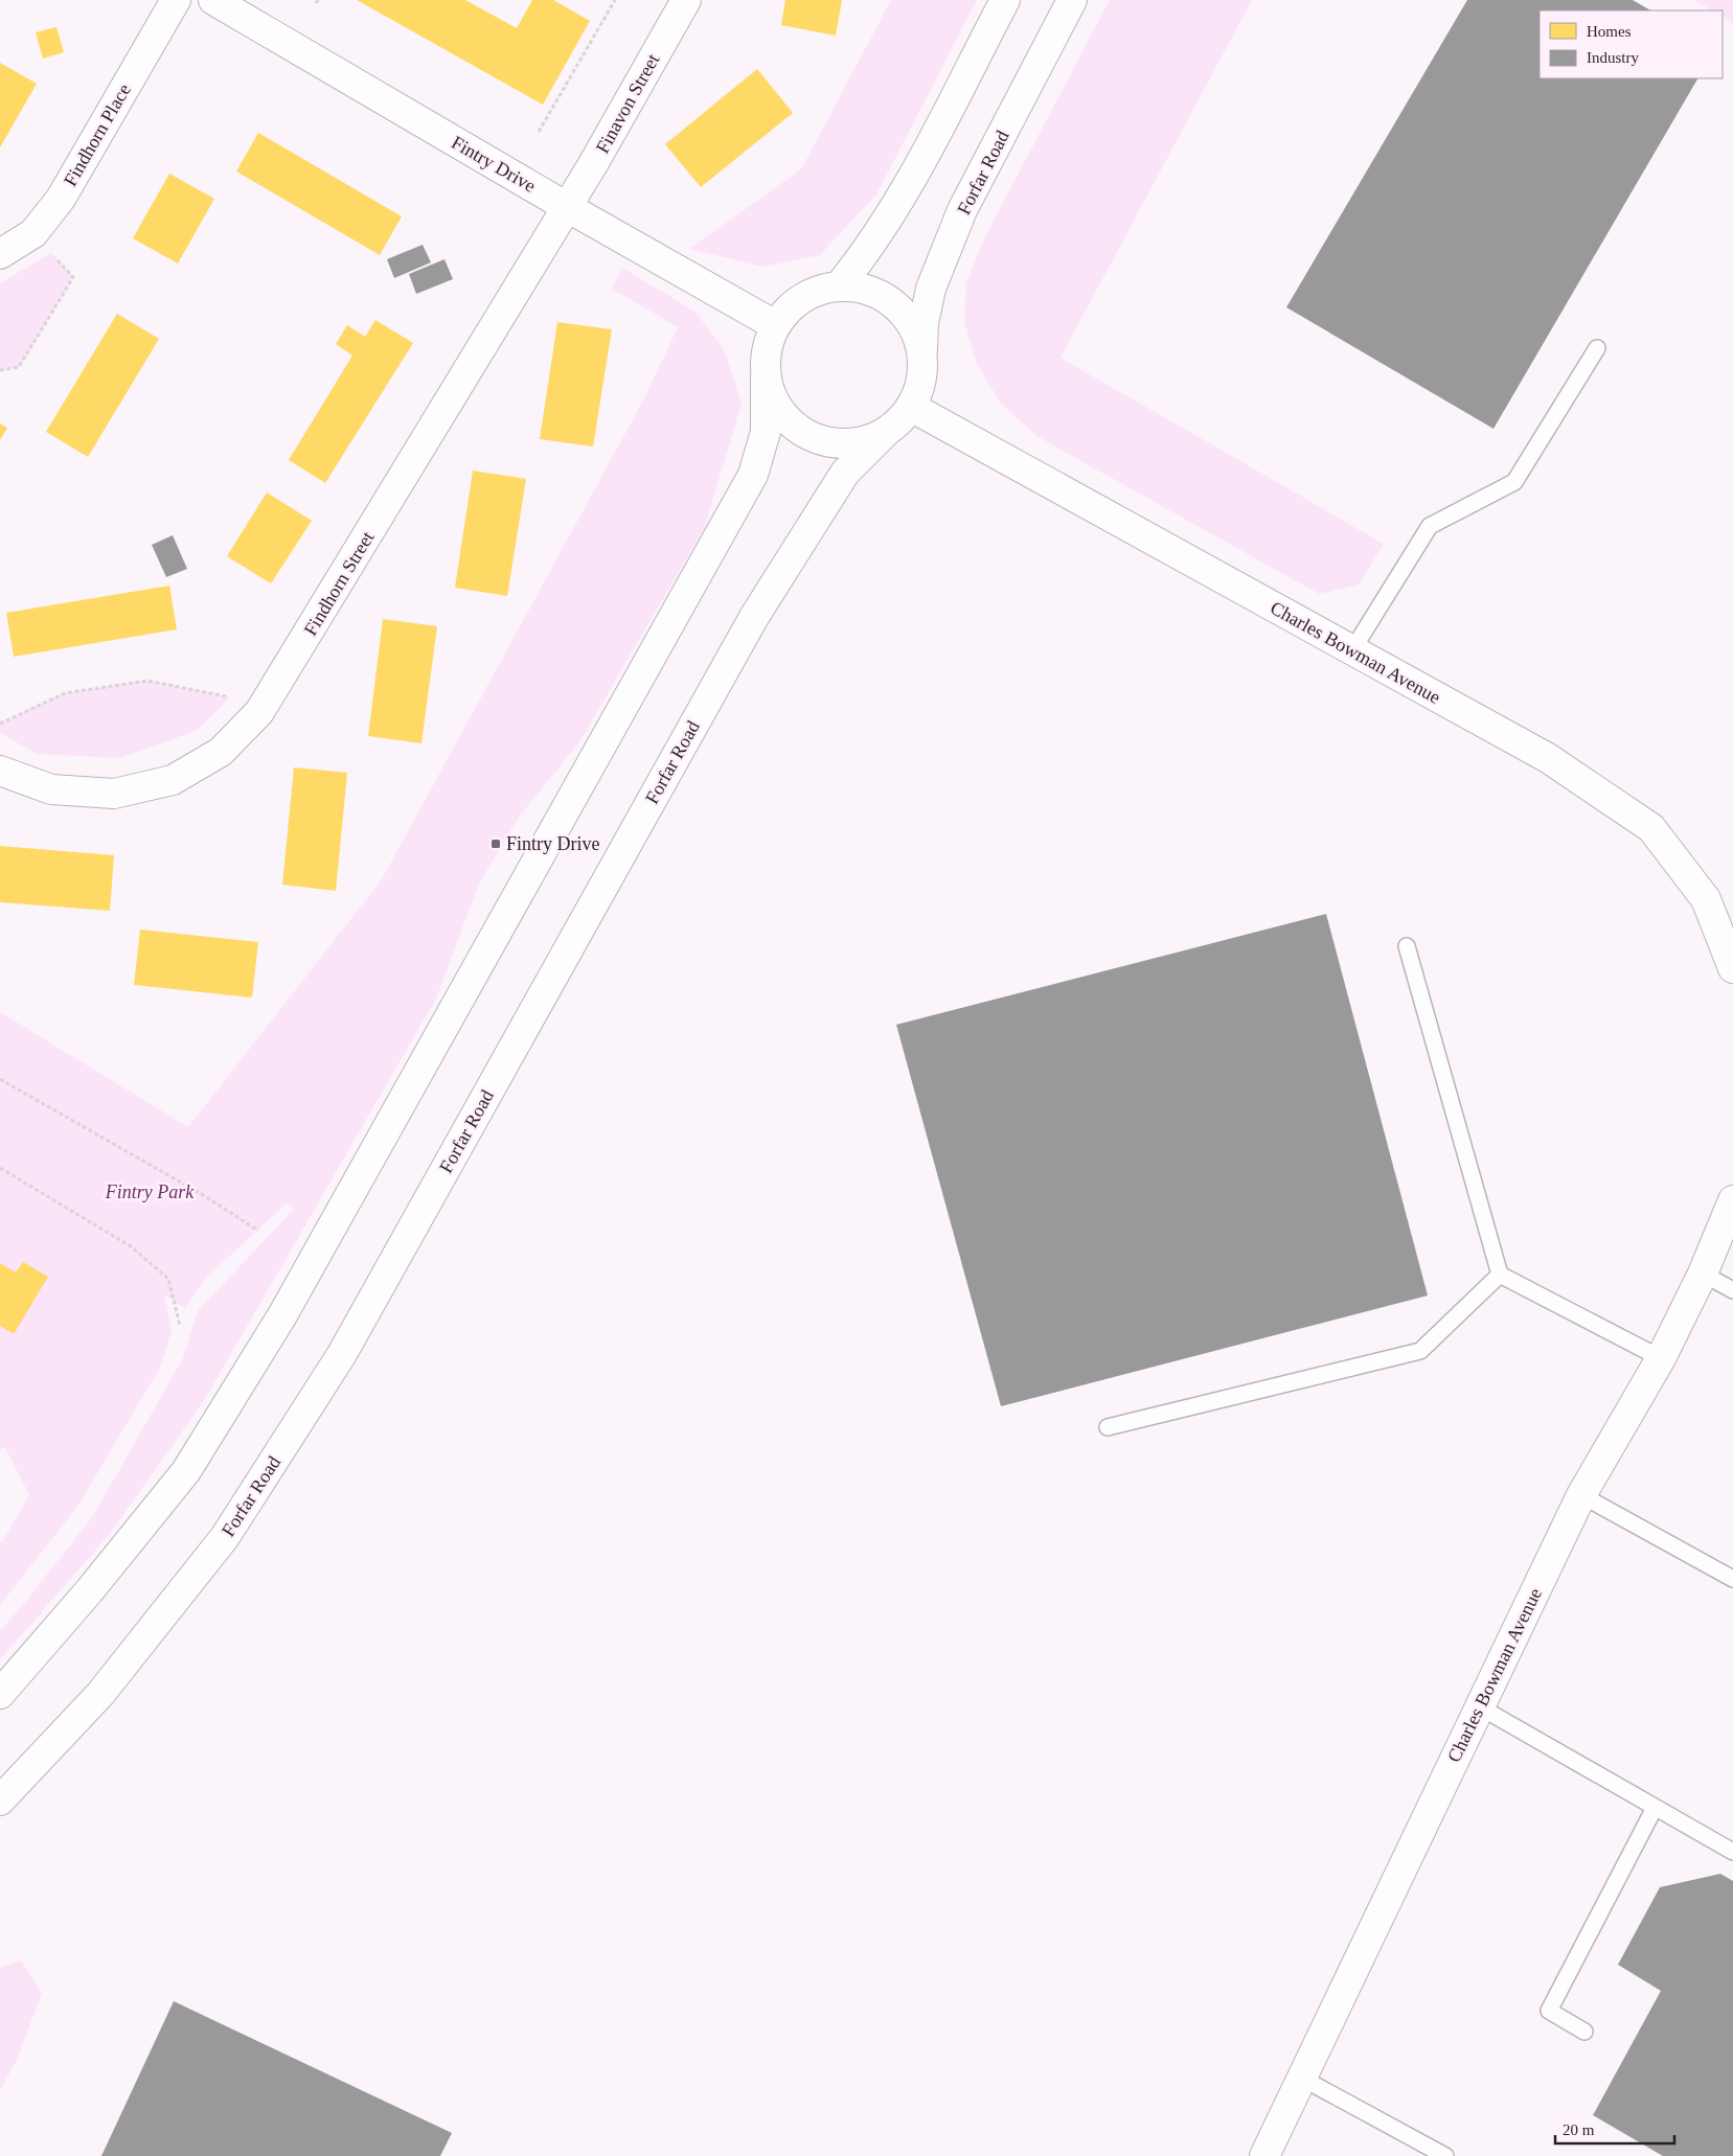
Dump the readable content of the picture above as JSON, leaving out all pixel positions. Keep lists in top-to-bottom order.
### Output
{
  "streets": {
    "main road": [
      "Finavon Street",
      "Findhorn Place",
      "Fintry Drive",
      "Forfar Road",
      "Findhorn Street",
      "Charles Bowman Avenue"
    ]
  },
  "crossings": [
    ["Finavon Street", "Fintry Drive"],
    ["Finavon Street", "Findhorn Street"],
    ["Fintry Drive", "Forfar Road"],
    ["Fintry Drive", "Findhorn Street"],
    ["Fintry Drive", "Charles Bowman Avenue"],
    ["Forfar Road", "Charles Bowman Avenue"]
  ],
  "parks": ["Fintry Park"],
  "places": {
    "transit": ["Fintry Drive"]
  },
  "legend": ["Homes", "Industry"],
  "scale_bar": "20 m"
}
